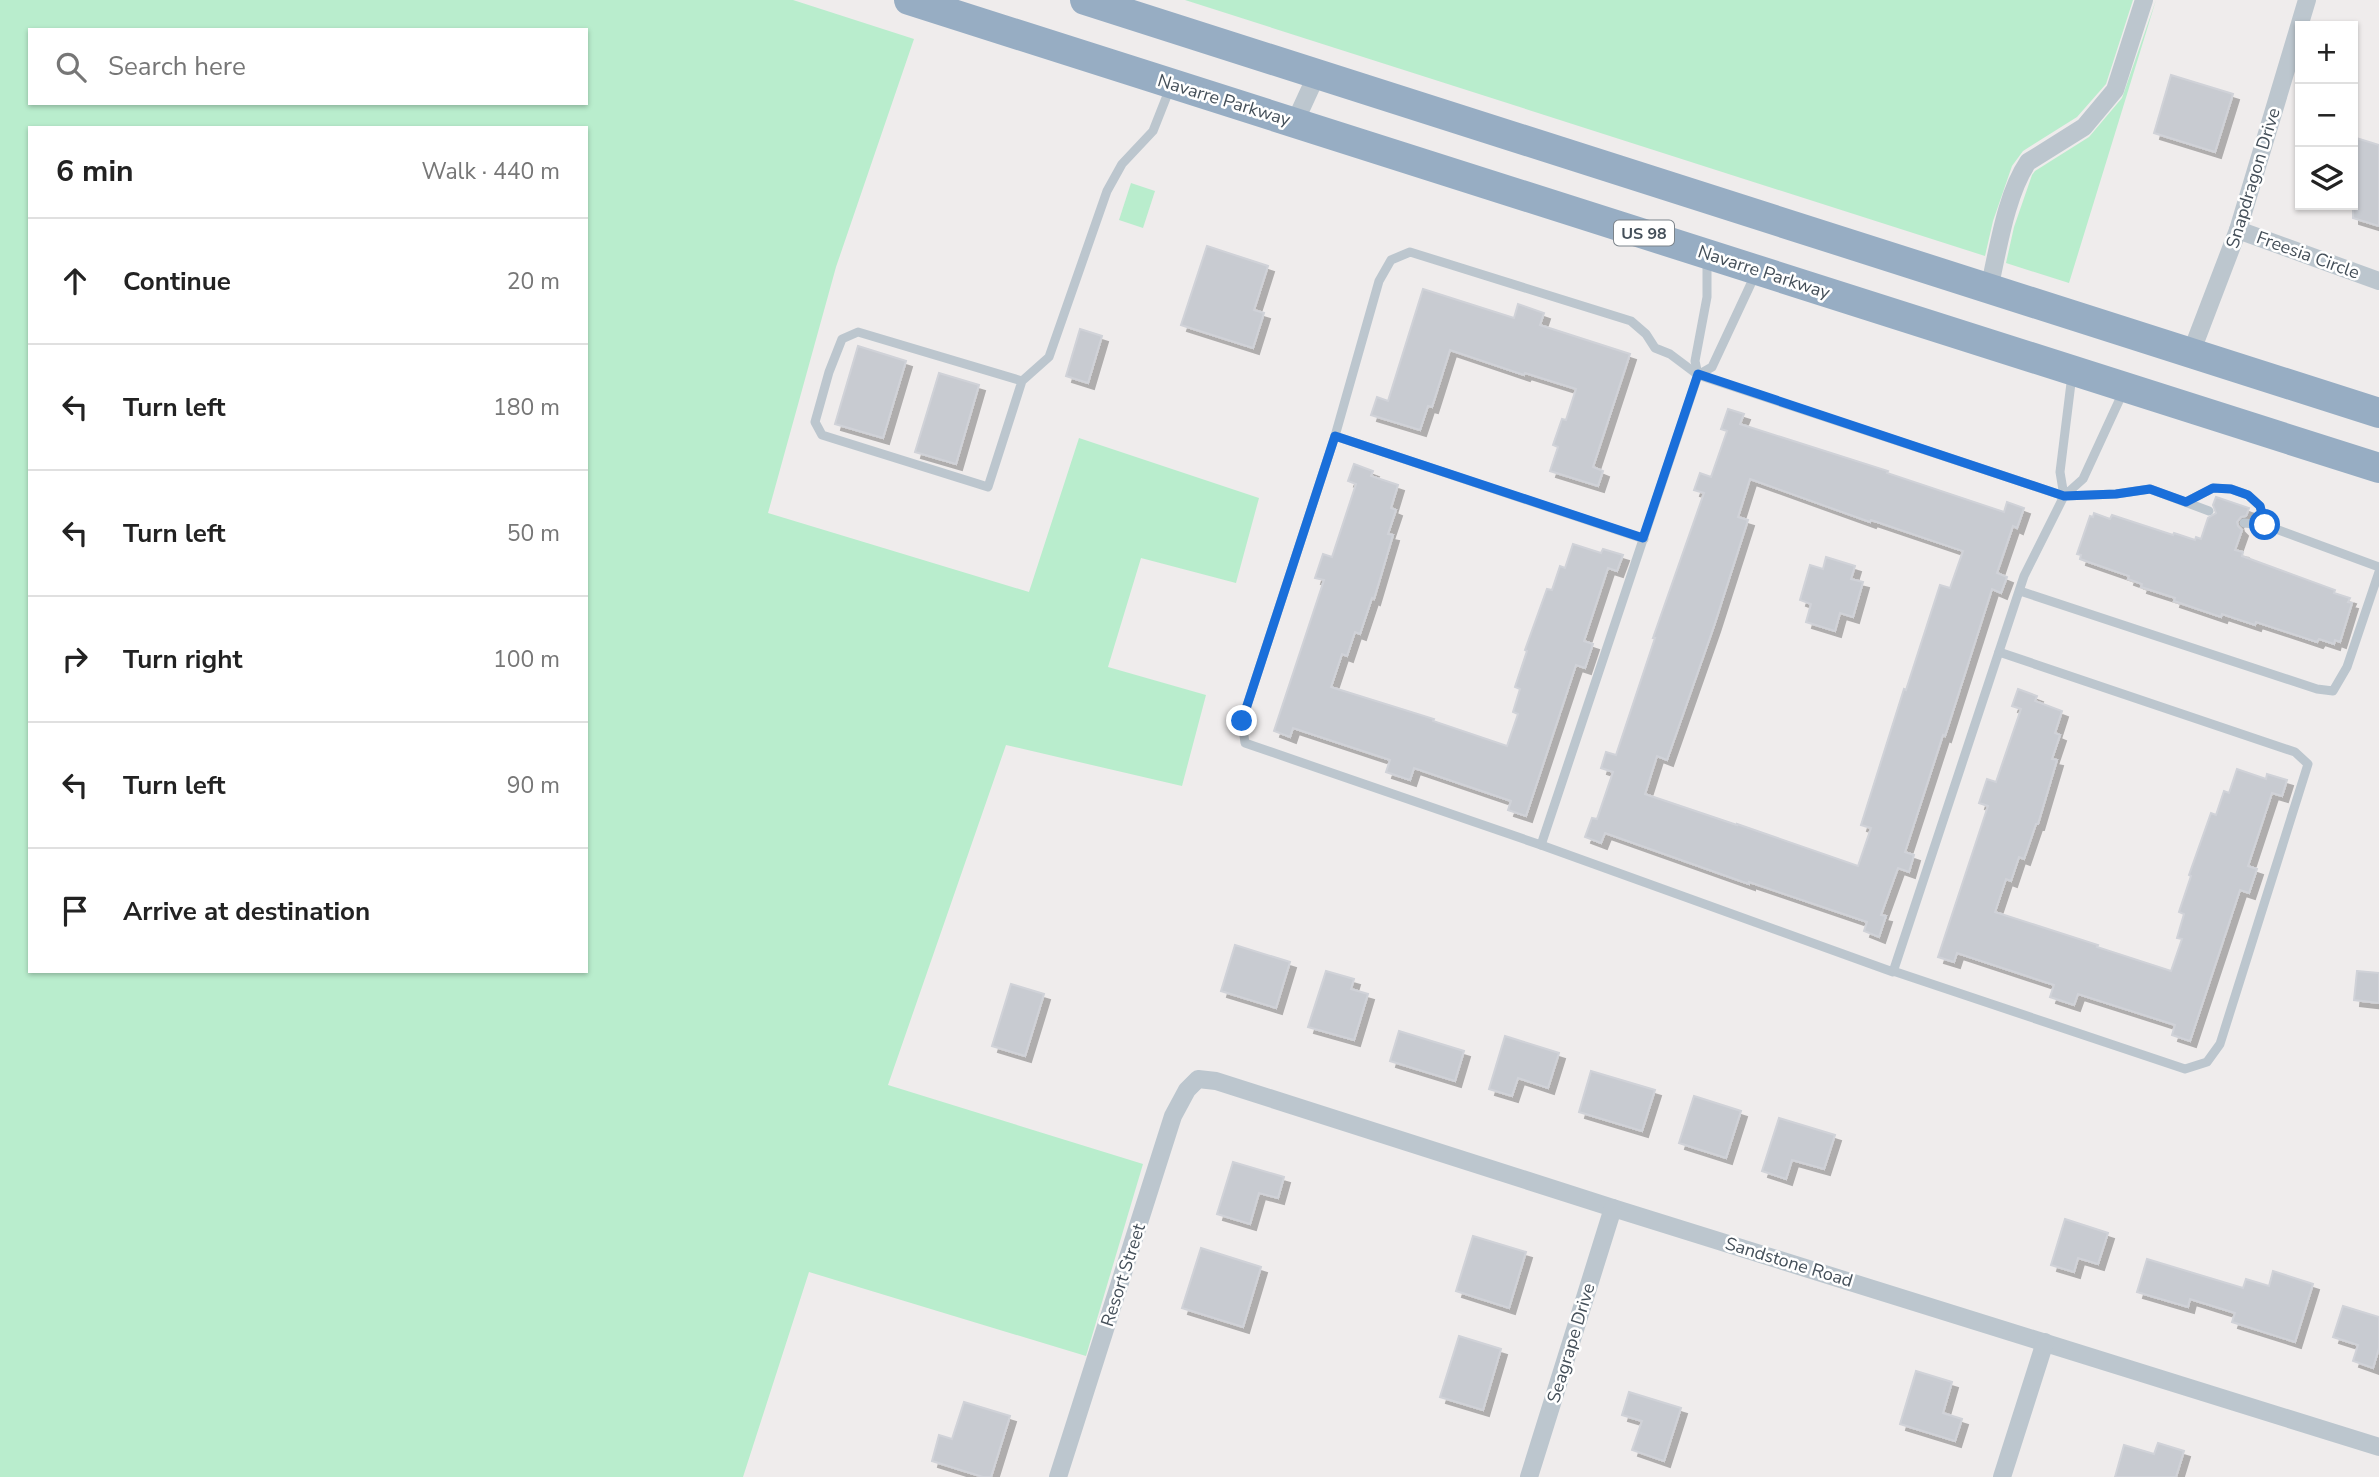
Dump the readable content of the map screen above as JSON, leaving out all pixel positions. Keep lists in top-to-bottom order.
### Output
{
  "streets": {
    "highway": ["Navarre Parkway", "US 98"],
    "street": [
      "Snapdragon Drive",
      "Freesia Circle",
      "Sandstone Road",
      "Resort Street",
      "Seagrape Drive"
    ]
  },
  "crossings": [
    ["Snapdragon Drive", "Freesia Circle"],
    ["Sandstone Road", "Resort Street"],
    ["Sandstone Road", "Seagrape Drive"]
  ],
  "page": {
    "map_buttons": ["+", "−"],
    "search": "Search here",
    "heading": ["6 min", "Walk · 440 m"],
    "list": [
      ["Continue", "20 m"],
      ["Turn left", "180 m"],
      ["Turn left", "50 m"],
      ["Turn right", "100 m"],
      ["Turn left", "90 m"],
      "Arrive at destination"
    ]
  }
}
